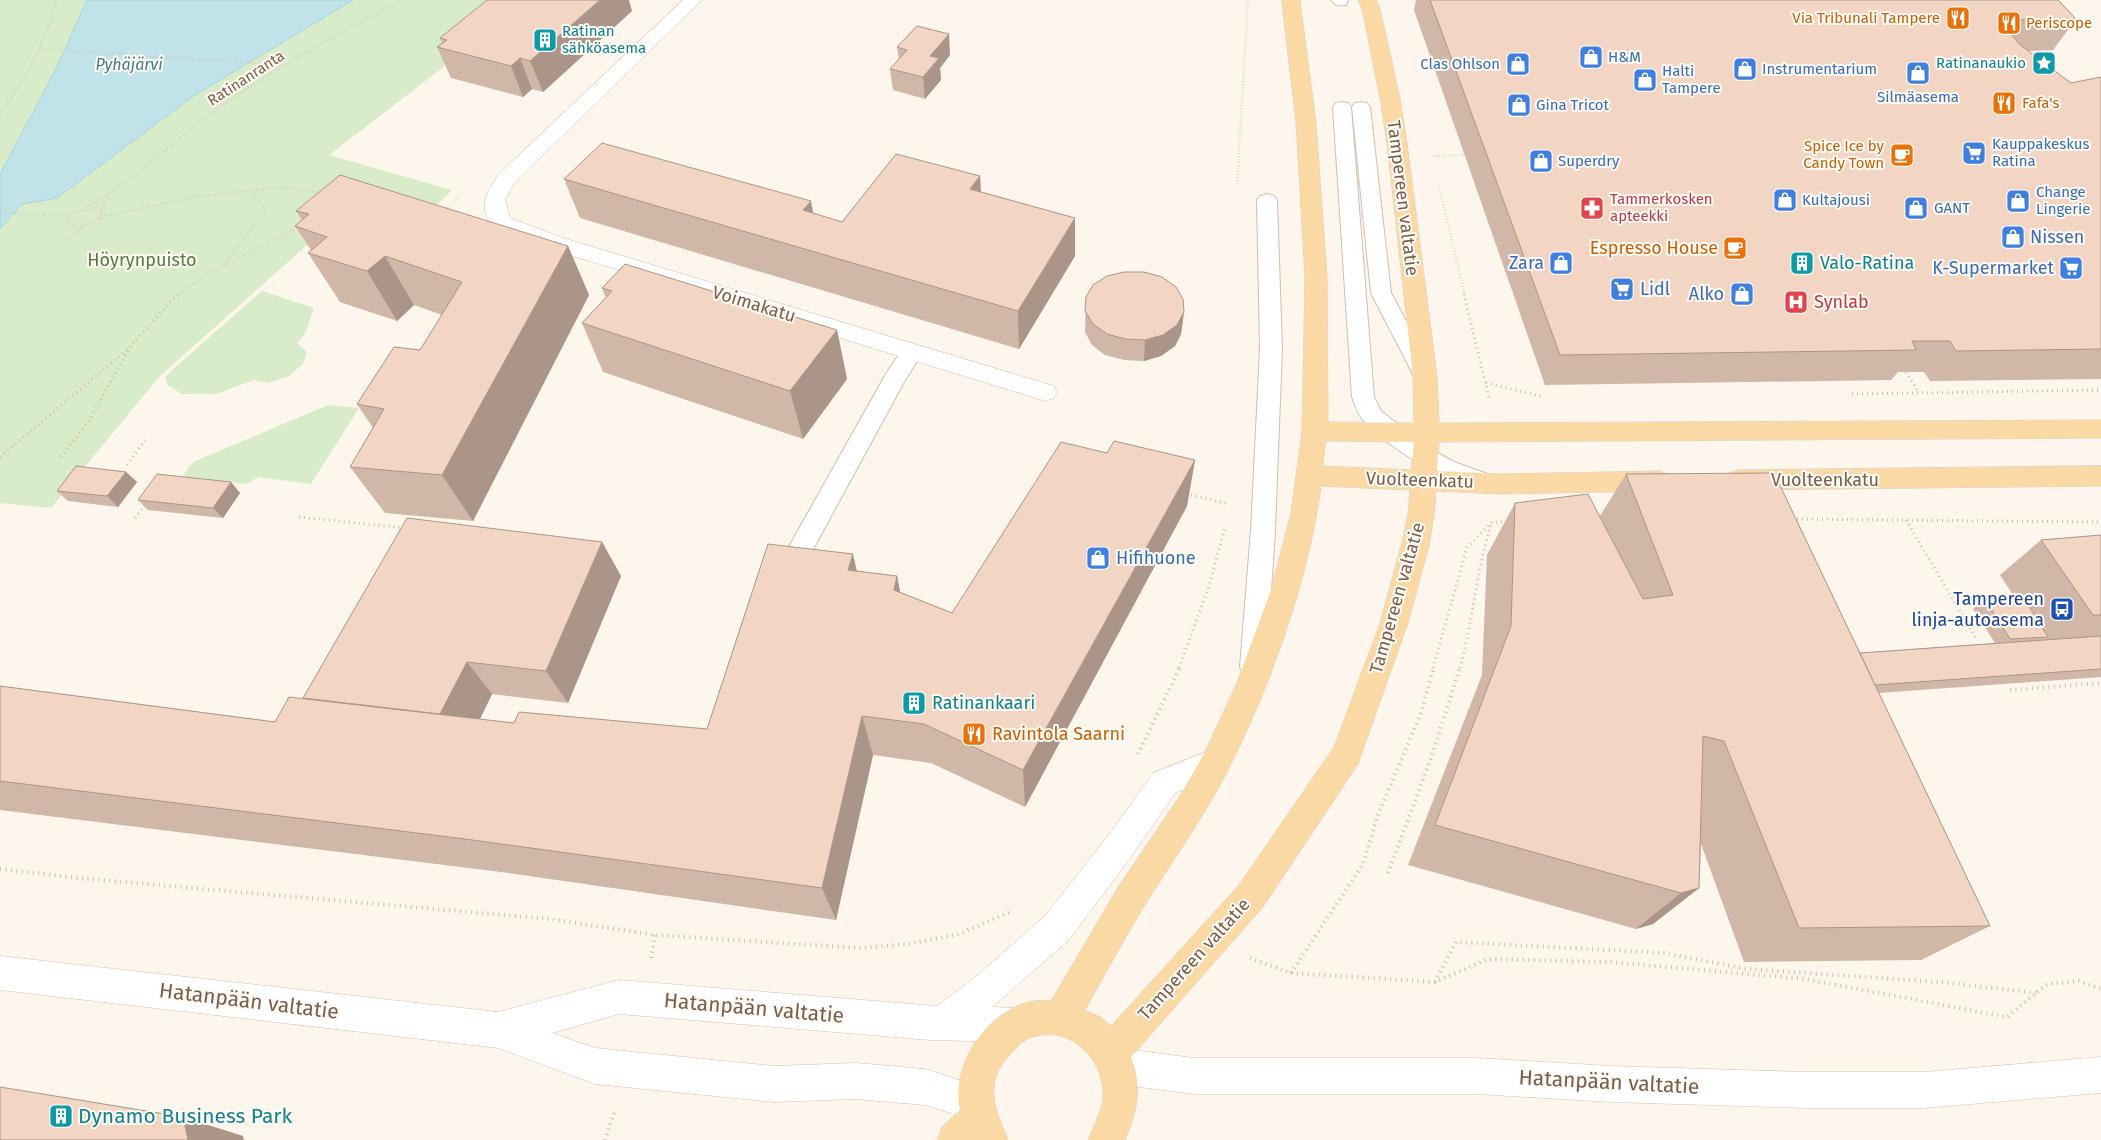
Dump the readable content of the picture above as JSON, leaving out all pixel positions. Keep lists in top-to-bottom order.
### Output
{
  "streets": {
    "main road": [
      "Tampereen valtatie",
      "Voimakatu",
      "Vuolteenkatu",
      "Hatanpään valtatie"
    ],
    "path": ["Ratinanranta"]
  },
  "crossings": [
    ["Tampereen valtatie", "Vuolteenkatu"],
    ["Tampereen valtatie", "Hatanpään valtatie"]
  ],
  "water": ["Pyhäjärvi"],
  "parks": ["Höyrynpuisto"],
  "places": {
    "restaurant": [
      "Via Tribunali Tampere",
      "Periscope",
      "Fafa's",
      "Ravintola Saarni"
    ],
    "building": [
      "Ratinan sähköasema",
      "Valo-Ratina",
      "Ratinankaari",
      "Dynamo Business Park"
    ],
    "shop": [
      "H&M",
      "Clas Ohlson",
      "Instrumentarium",
      "Silmäasema",
      "Halti Tampere",
      "Gina Tricot",
      "Superdry",
      "Kultajousi",
      "Change Lingerie",
      "GANT",
      "Nissen",
      "Zara",
      "Alko",
      "Hifihuone"
    ],
    "place": ["Ratinanaukio"],
    "supermarket": ["Kauppakeskus Ratina", "K-Supermarket", "Lidl"],
    "cafe": ["Spice Ice by Candy Town", "Espresso House"],
    "pharmacy": ["Tammerkosken apteekki"],
    "hospital": ["Synlab"],
    "bus stop": ["Tampereen linja-autoasema"]
  }
}
